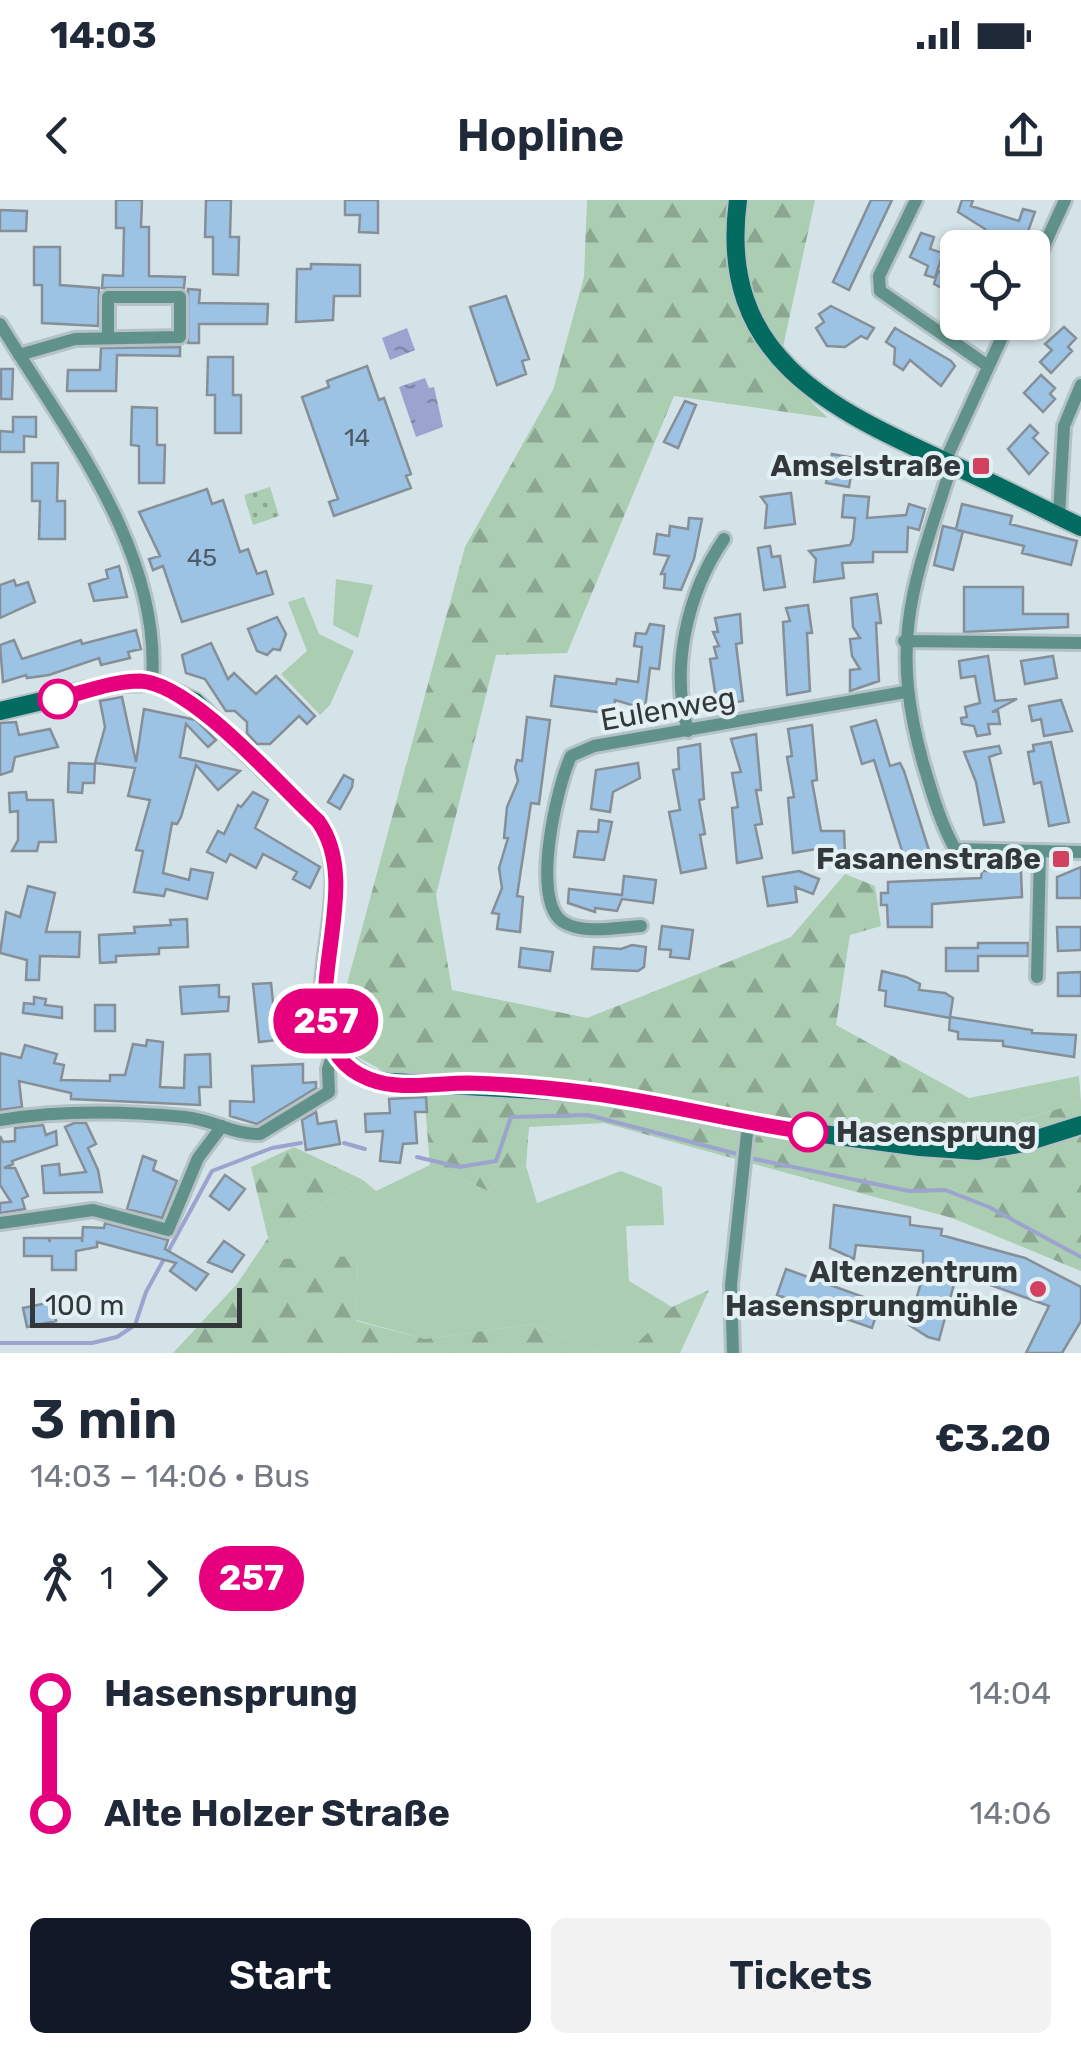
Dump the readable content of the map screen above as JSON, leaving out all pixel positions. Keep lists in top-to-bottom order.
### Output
{
  "streets": {
    "street": ["Eulenweg"]
  },
  "places": {
    "transit": ["Amselstraße", "Fasanenstraße"],
    "other": ["Hasensprung", "Altenzentrum Hasensprungmühle"]
  },
  "lines": ["bus line 257"],
  "house_numbers": ["14", "45"],
  "scale_bar": "100 m",
  "page": {
    "status": "14:03",
    "header": "Hopline",
    "on_map": "257",
    "scale": "100 m",
    "heading": ["3 min", "14:03 – 14:06 · Bus", "€3.20"],
    "legs": ["1", "257"],
    "list": [
      {
        "name": "Hasensprung",
        "value": "14:04"
      },
      {
        "name": "Alte Holzer Straße",
        "value": "14:06"
      }
    ],
    "buttons": ["Start", "Tickets"]
  }
}
